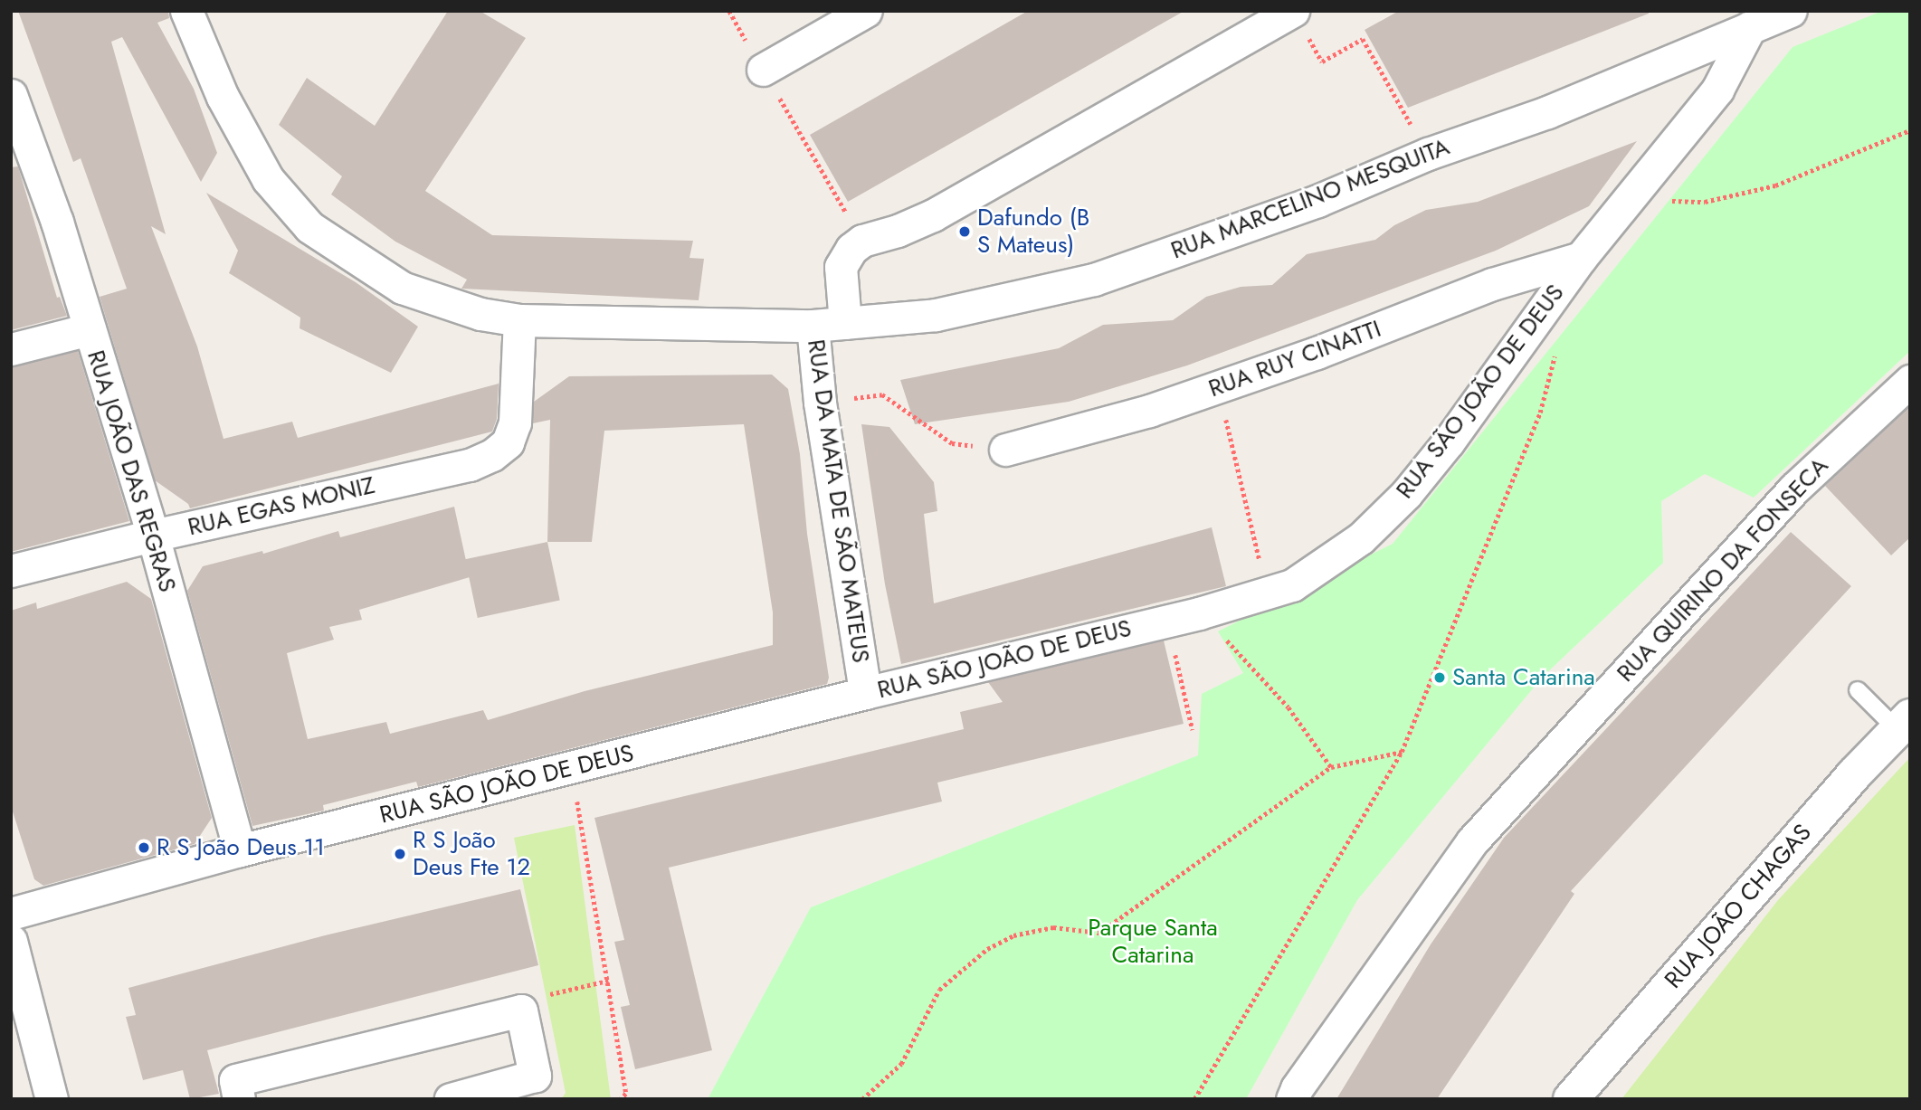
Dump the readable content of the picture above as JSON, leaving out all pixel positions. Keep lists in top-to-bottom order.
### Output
{
  "streets": {
    "street": [
      "RUA MARCELINO MESQUITA",
      "RUA RUY CINATTI",
      "RUA SÃO JOÃO DE DEUS",
      "RUA JOÃO DAS REGRAS",
      "RUA DA MATA DE SÃO MATEUS",
      "RUA EGAS MONIZ",
      "RUA QUIRINO DA FONSECA",
      "RUA JOÃO CHAGAS"
    ]
  },
  "crossings": [
    ["RUA MARCELINO MESQUITA", "RUA SÃO JOÃO DE DEUS"],
    ["RUA MARCELINO MESQUITA", "RUA DA MATA DE SÃO MATEUS"],
    ["RUA RUY CINATTI", "RUA SÃO JOÃO DE DEUS"],
    ["RUA SÃO JOÃO DE DEUS", "RUA JOÃO DAS REGRAS"],
    ["RUA SÃO JOÃO DE DEUS", "RUA DA MATA DE SÃO MATEUS"],
    ["RUA JOÃO DAS REGRAS", "RUA EGAS MONIZ"],
    ["RUA DA MATA DE SÃO MATEUS", "RUA EGAS MONIZ"]
  ],
  "parks": ["Parque Santa Catarina"],
  "places": [
    "Dafundo (B S Mateus)",
    "Santa Catarina",
    "R S João Deus 11",
    "R S João Deus Fte 12"
  ]
}
